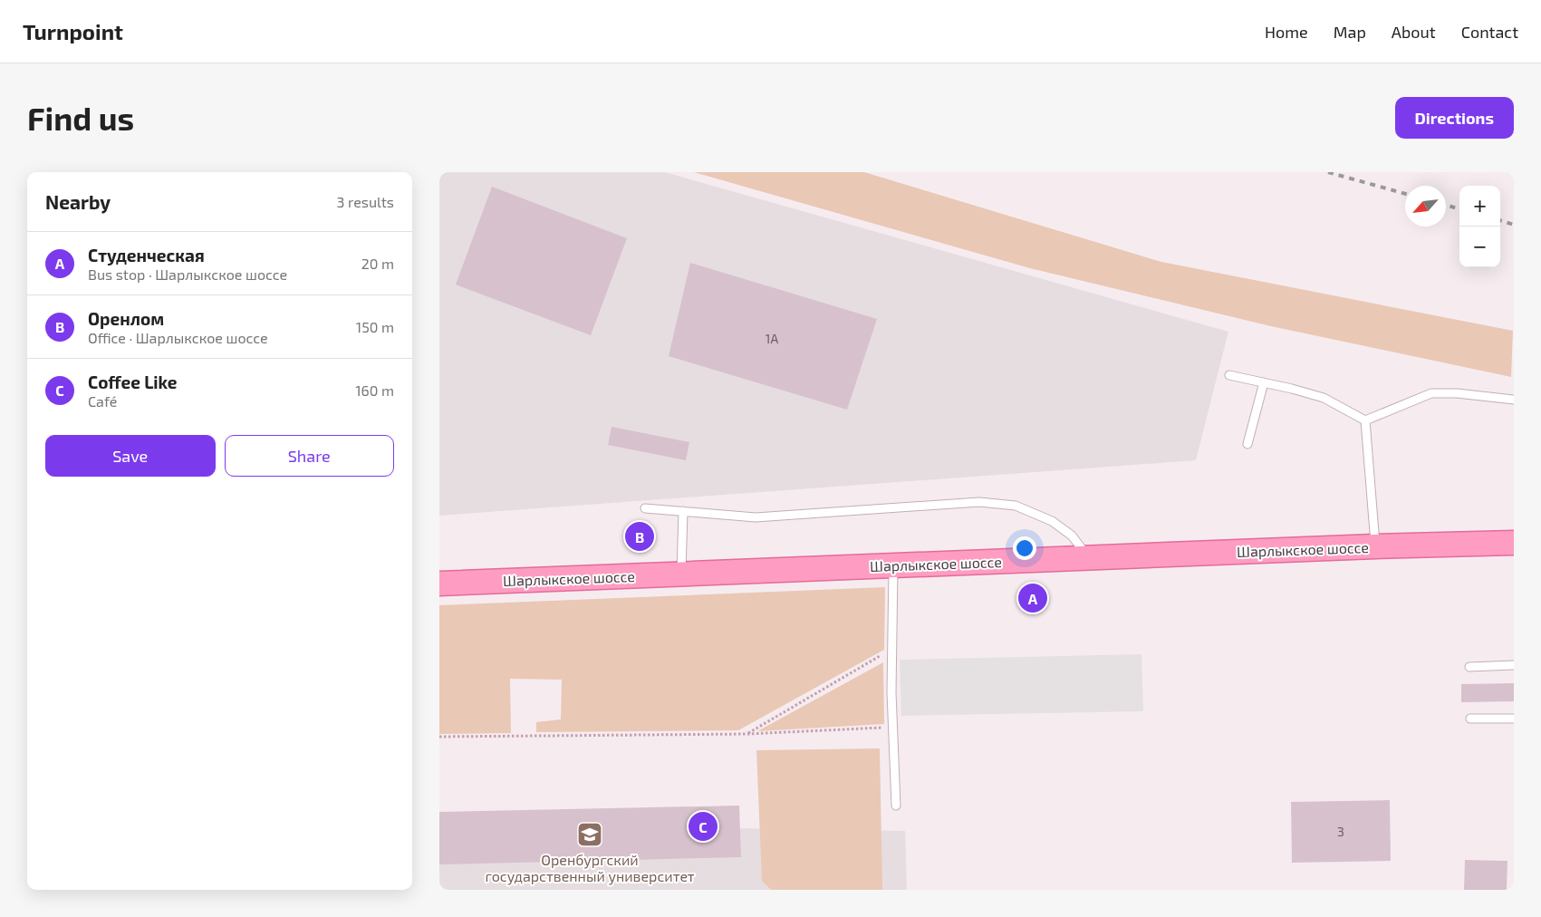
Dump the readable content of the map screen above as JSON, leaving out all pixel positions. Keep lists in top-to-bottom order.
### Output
{
  "streets": {
    "main road": ["Шарлыкское шоссе"]
  },
  "places": {
    "school or university": ["Оренбургский государственный университет"]
  },
  "house_numbers": ["1А", "3"],
  "north": "bottom left",
  "page": {
    "header": "Turnpoint",
    "nav": [
      "Home",
      "Map",
      "About",
      "Contact"
    ],
    "buttons": [
      "Directions",
      ["Save", "Share"]
    ],
    "title": "Find us",
    "heading": ["Nearby", "3 results"],
    "map_buttons": ["+", "−"],
    "list": [
      {
        "mark": "A",
        "name": "Студенческая",
        "note": "Bus stop · Шарлыкское шоссе",
        "value": "20 m"
      },
      {
        "mark": "B",
        "name": "Оренлом",
        "note": "Office · Шарлыкское шоссе",
        "value": "150 m"
      },
      {
        "mark": "C",
        "name": "Coffee Like",
        "note": "Café",
        "value": "160 m"
      }
    ],
    "pins": ["B", "A", "C"]
  }
}
